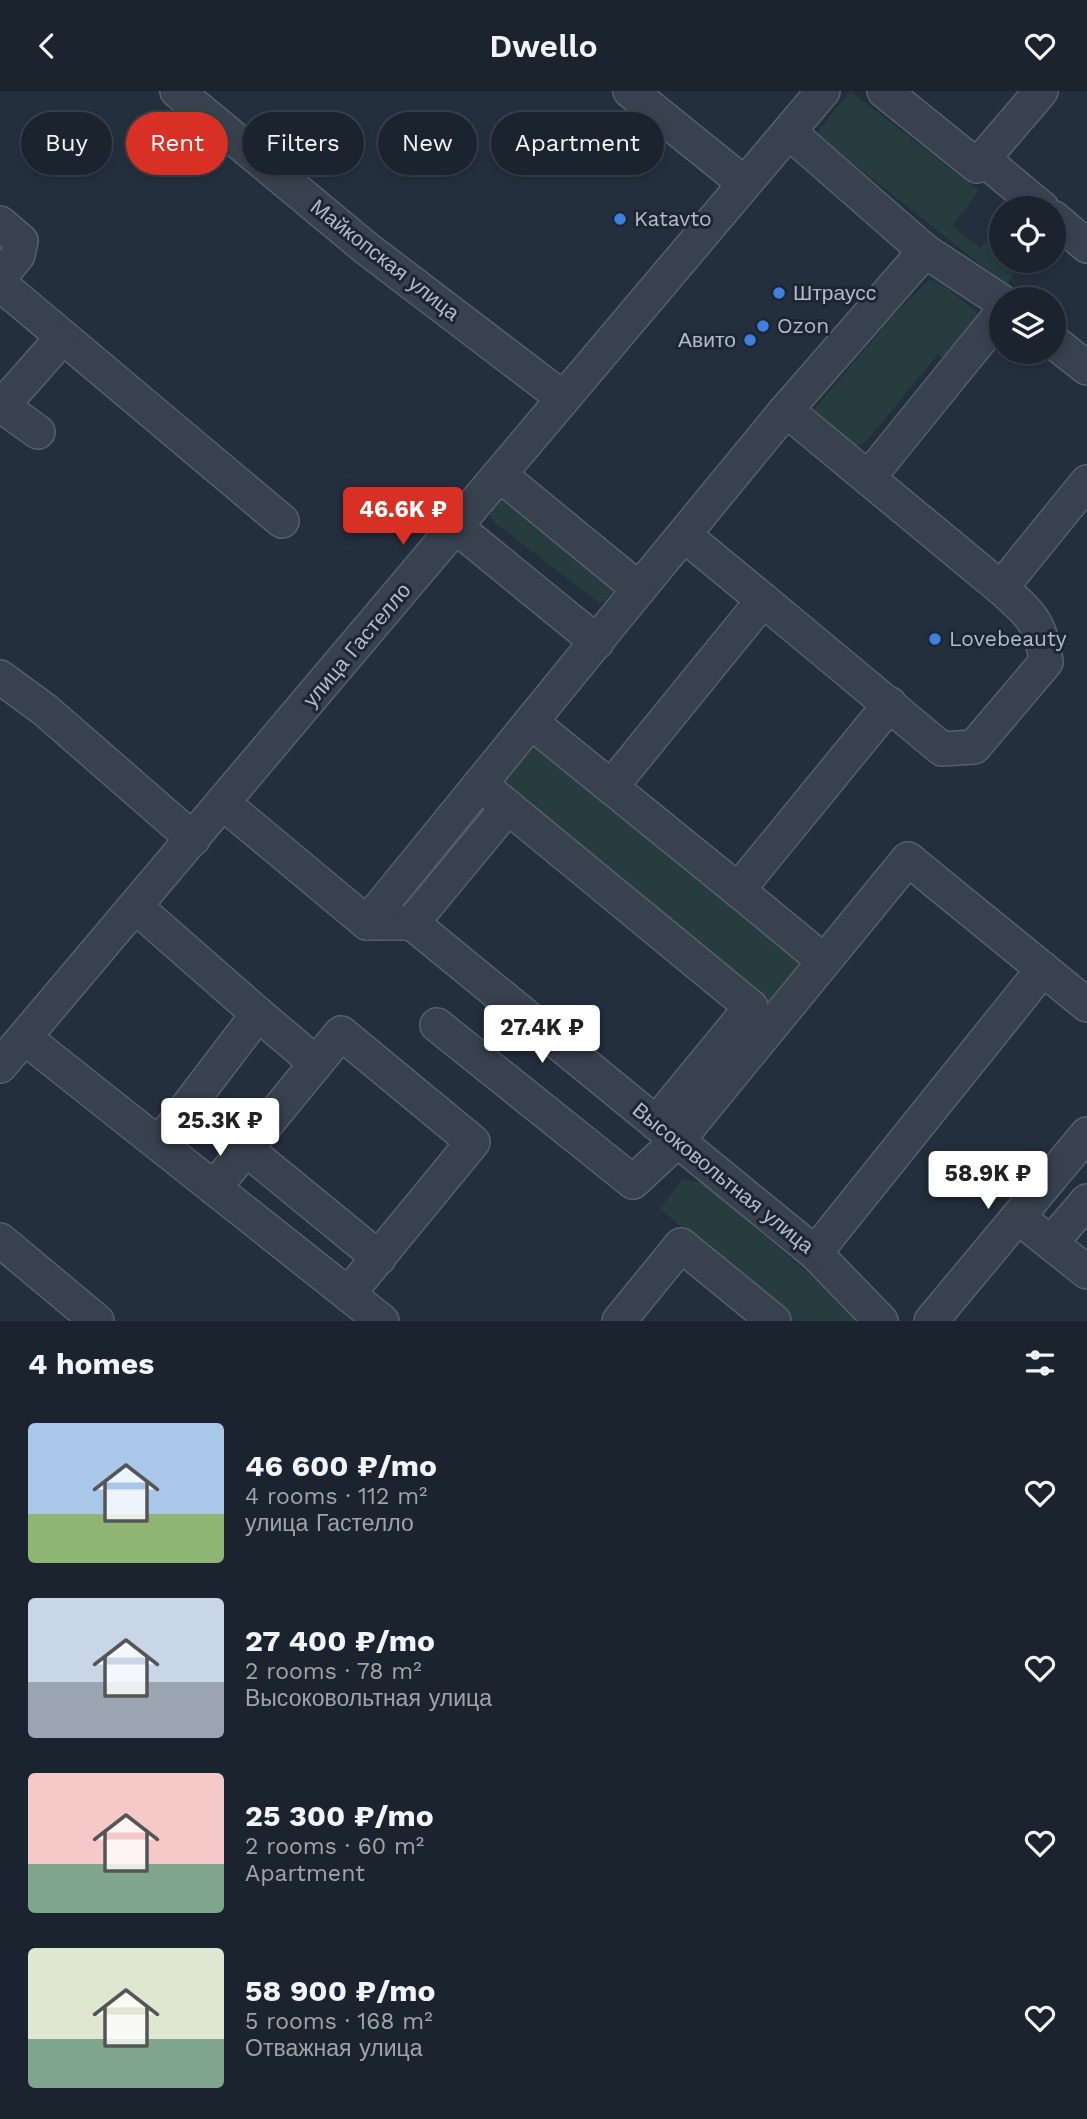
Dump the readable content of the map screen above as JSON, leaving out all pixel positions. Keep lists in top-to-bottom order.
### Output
{
  "streets": {
    "street": ["Майкопская улица", "улица Гастелло", "Высоковольтная улица"]
  },
  "crossings": [
    ["Майкопская улица", "улица Гастелло"]
  ],
  "places": [
    "Katavto",
    "Штраусс",
    "Ozon",
    "Авито",
    "Lovebeauty"
  ],
  "page": {
    "header": "Dwello",
    "chip": [
      "Buy",
      "Rent",
      "Filters",
      "New",
      "Apartment"
    ],
    "price": [
      "46.6K ₽",
      "27.4K ₽",
      "25.3K ₽",
      "58.9K ₽"
    ],
    "heading": "4 homes",
    "list": [
      {
        "name": "46 600 ₽/mo",
        "note": "4 rooms · 112 m² · улица Гастелло"
      },
      {
        "name": "27 400 ₽/mo",
        "note": "2 rooms · 78 m² · Высоковольтная улица"
      },
      {
        "name": "25 300 ₽/mo",
        "note": "2 rooms · 60 m² · Apartment"
      },
      {
        "name": "58 900 ₽/mo",
        "note": "5 rooms · 168 m² · Отважная улица"
      }
    ]
  }
}
